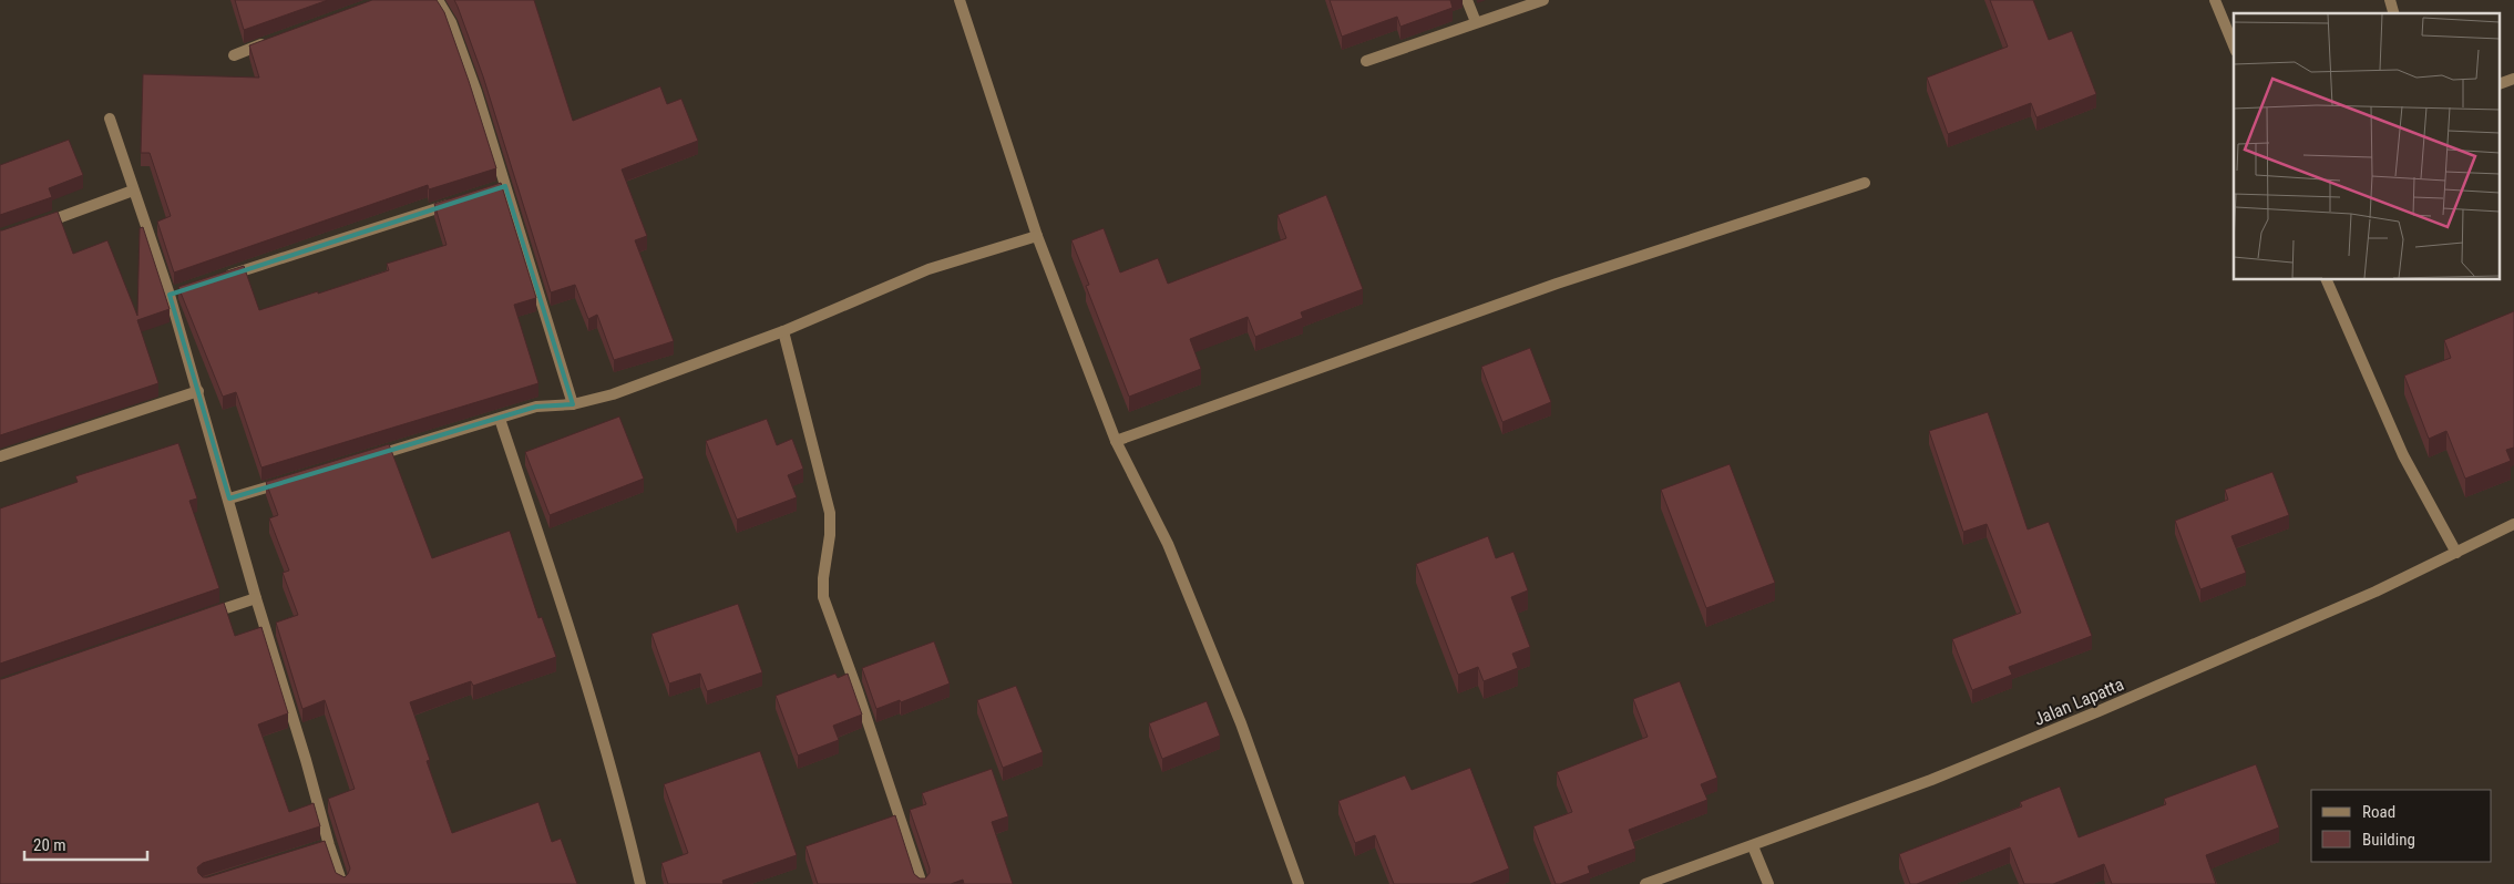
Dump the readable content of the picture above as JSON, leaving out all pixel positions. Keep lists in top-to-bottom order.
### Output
{
  "streets": {
    "street": ["Jalan Lapatta"]
  },
  "legend": ["Road", "Building"],
  "scale_bar": "20 m"
}
